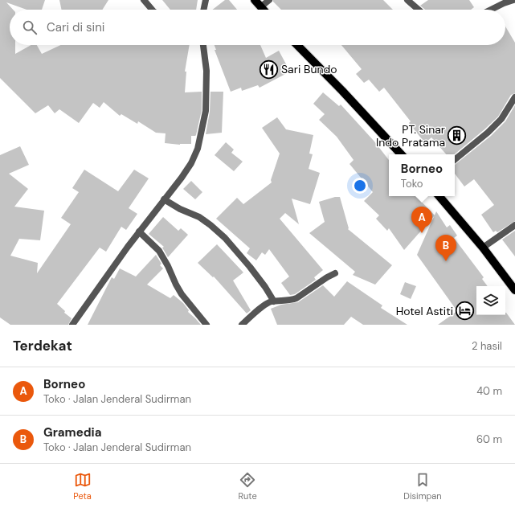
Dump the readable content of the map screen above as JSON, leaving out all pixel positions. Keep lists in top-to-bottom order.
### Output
{
  "places": {
    "restaurant": ["Sari Bundo"],
    "building": ["PT. Sinar Indo Pratama"],
    "hotel": ["Hotel Astiti"]
  },
  "page": {
    "search": "Cari di sini",
    "popup": ["Borneo", "Toko"],
    "pins": ["A", "B"],
    "heading": ["Terdekat", "2 hasil"],
    "list": [
      {
        "mark": "A",
        "name": "Borneo",
        "note": "Toko · Jalan Jenderal Sudirman",
        "value": "40 m"
      },
      {
        "mark": "B",
        "name": "Gramedia",
        "note": "Toko · Jalan Jenderal Sudirman",
        "value": "60 m"
      }
    ],
    "nav": ["Peta", "Rute", "Disimpan"]
  }
}
